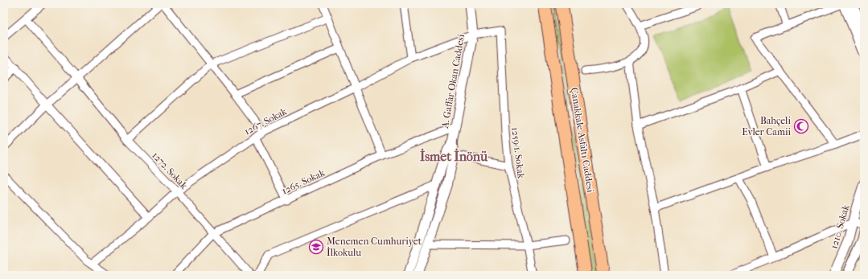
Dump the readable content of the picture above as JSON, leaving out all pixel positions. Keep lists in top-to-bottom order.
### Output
{
  "streets": {
    "highway": ["Çanakkale Asfaltı Caddesi"],
    "street": [
      "A. Gaffar Okan Caddesi",
      "1267. Sokak",
      "1259/1. Sokak",
      "1272. Sokak",
      "1265. Sokak",
      "1210. Sokak"
    ]
  },
  "crossings": [
    ["A. Gaffar Okan Caddesi", "1267. Sokak"],
    ["A. Gaffar Okan Caddesi", "1265. Sokak"],
    ["1267. Sokak", "1259/1. Sokak"],
    ["1267. Sokak", "1272. Sokak"],
    ["1272. Sokak", "1265. Sokak"]
  ],
  "districts": ["İsmet İnönü"],
  "places": {
    "mosque": ["Bahçeli Evler Camii"],
    "school or university": ["Menemen Cumhuriyet İlkokulu"]
  }
}
